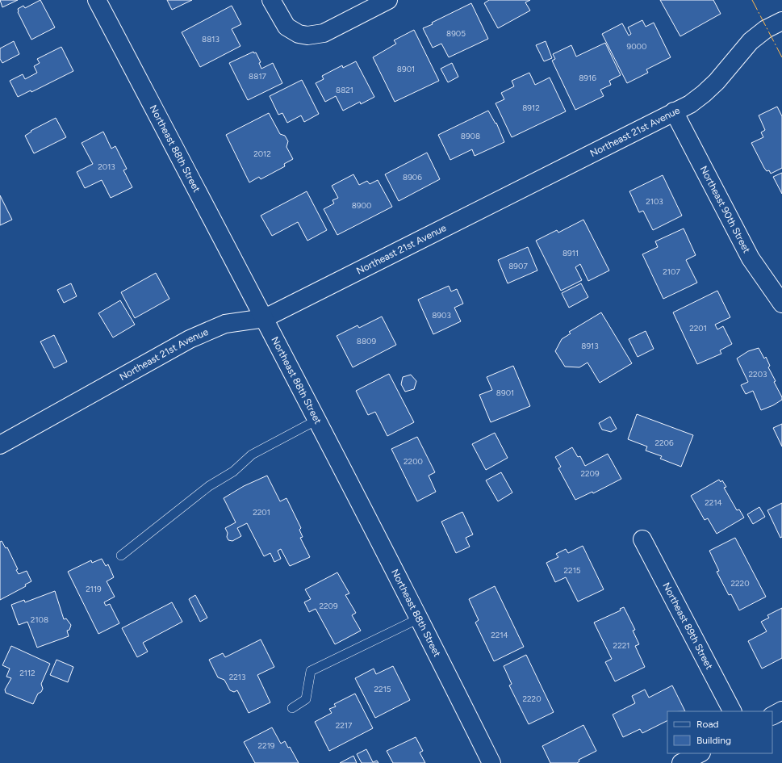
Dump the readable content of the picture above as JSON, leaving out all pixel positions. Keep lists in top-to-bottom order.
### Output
{
  "streets": {
    "street": [
      "Northeast 21st Avenue",
      "Northeast 88th Street",
      "Northeast 90th Street",
      "Northeast 89th Street"
    ]
  },
  "crossings": [
    ["Northeast 21st Avenue", "Northeast 88th Street"],
    ["Northeast 21st Avenue", "Northeast 90th Street"]
  ],
  "house_numbers": [
    "8905",
    "8813",
    "9000",
    "8901",
    "8817",
    "8916",
    "8821",
    "8912",
    "8908",
    "2012",
    "2013",
    "8906",
    "2103",
    "8900",
    "8911",
    "8907",
    "2107",
    "8903",
    "2201",
    "8809",
    "8913",
    "2203",
    "8901",
    "2206",
    "2200",
    "2209",
    "2214",
    "2201",
    "2215",
    "2220",
    "2119",
    "2209",
    "2108",
    "2214",
    "2221",
    "2112",
    "2213",
    "2215",
    "2220",
    "2217",
    "2219"
  ],
  "legend": ["Road", "Building"]
}
